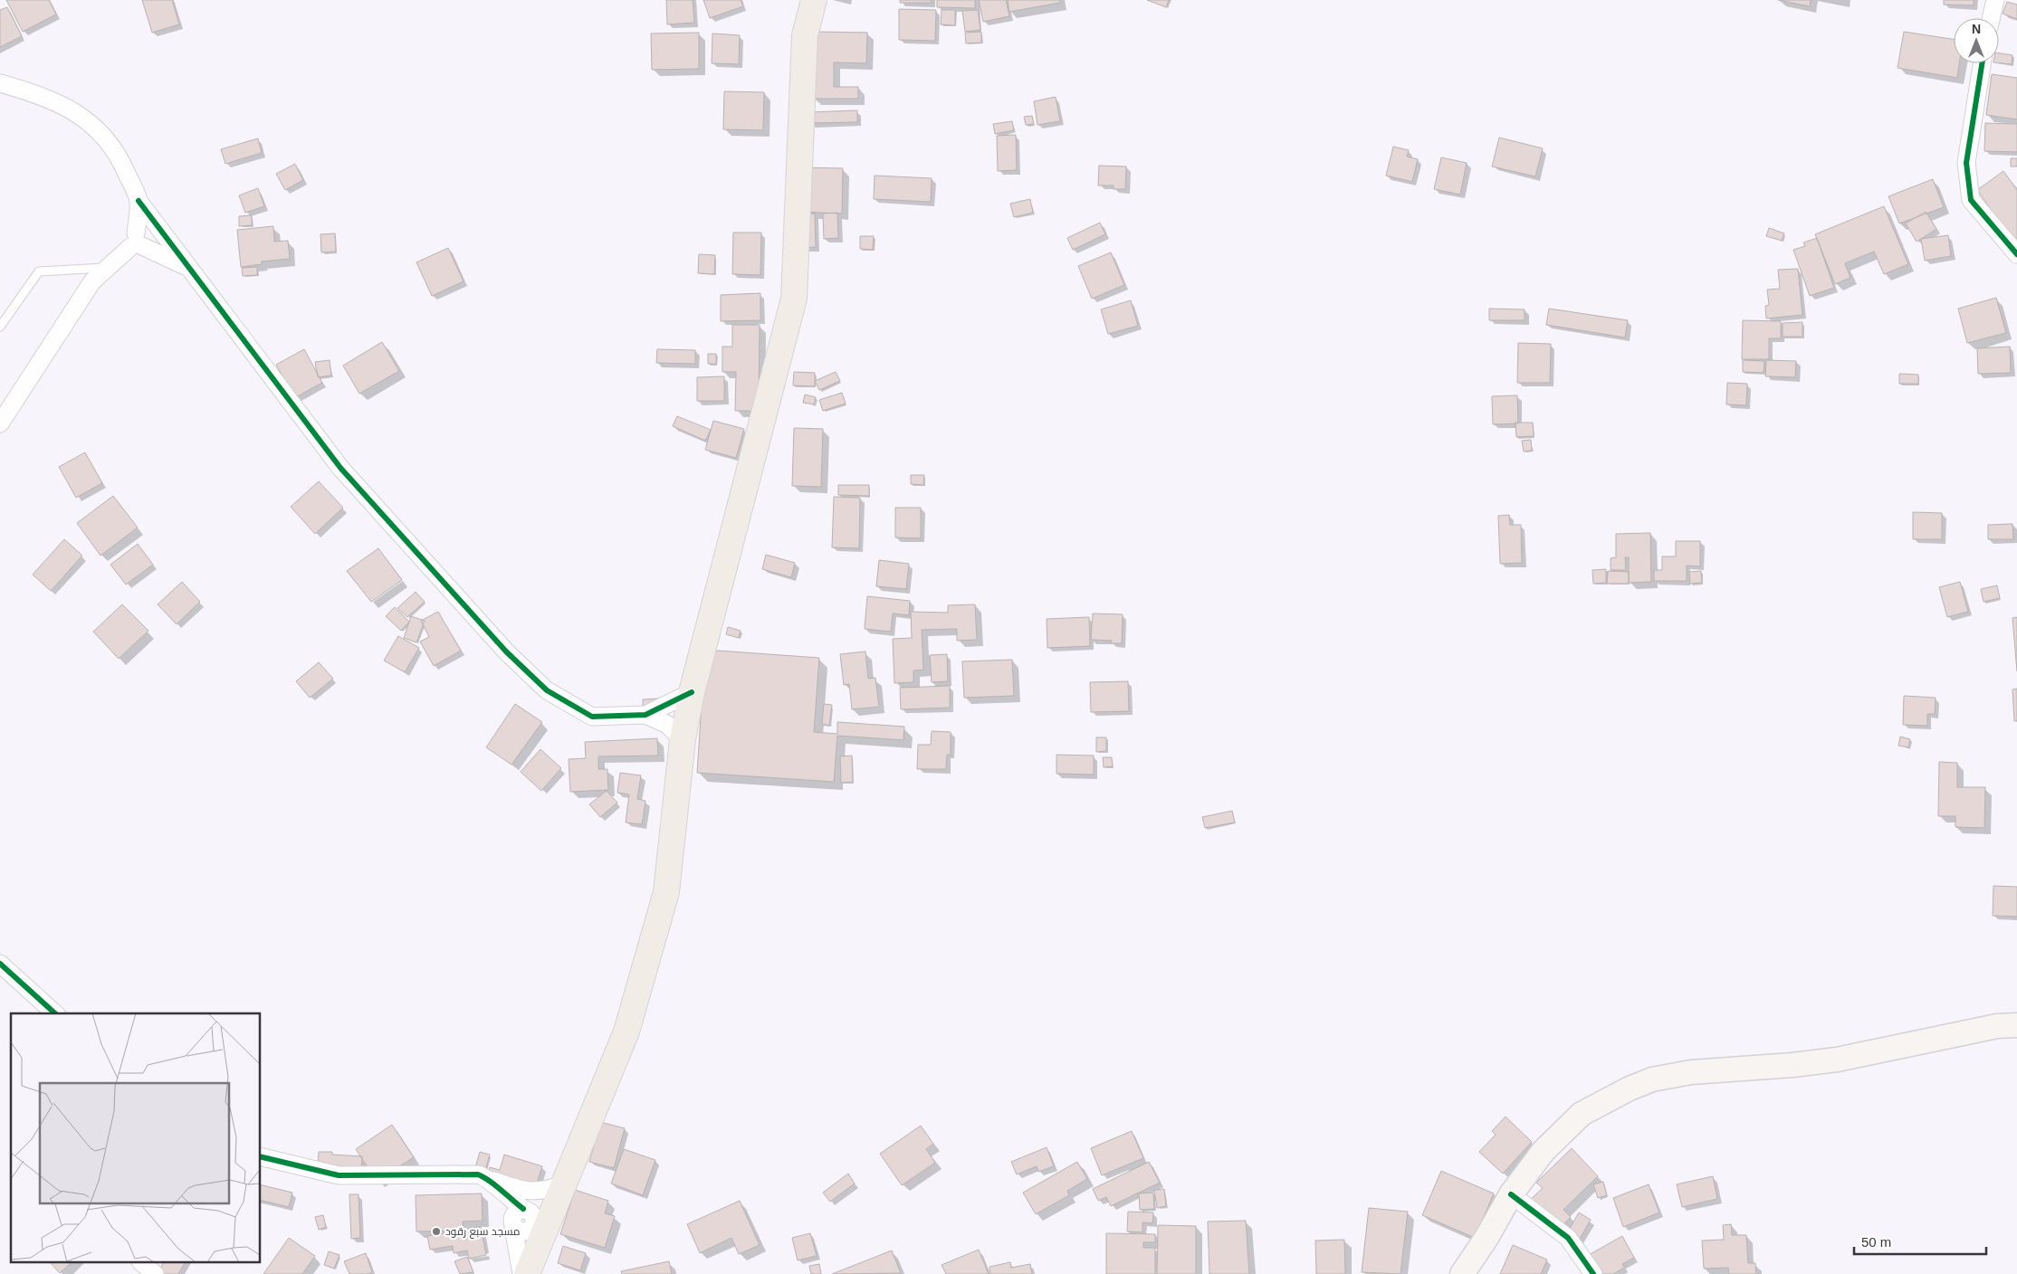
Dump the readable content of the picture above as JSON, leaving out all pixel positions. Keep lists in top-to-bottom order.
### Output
{
  "places": ["مسجد سبع رقود"],
  "scale_bar": "50 m",
  "north": "top"
}
